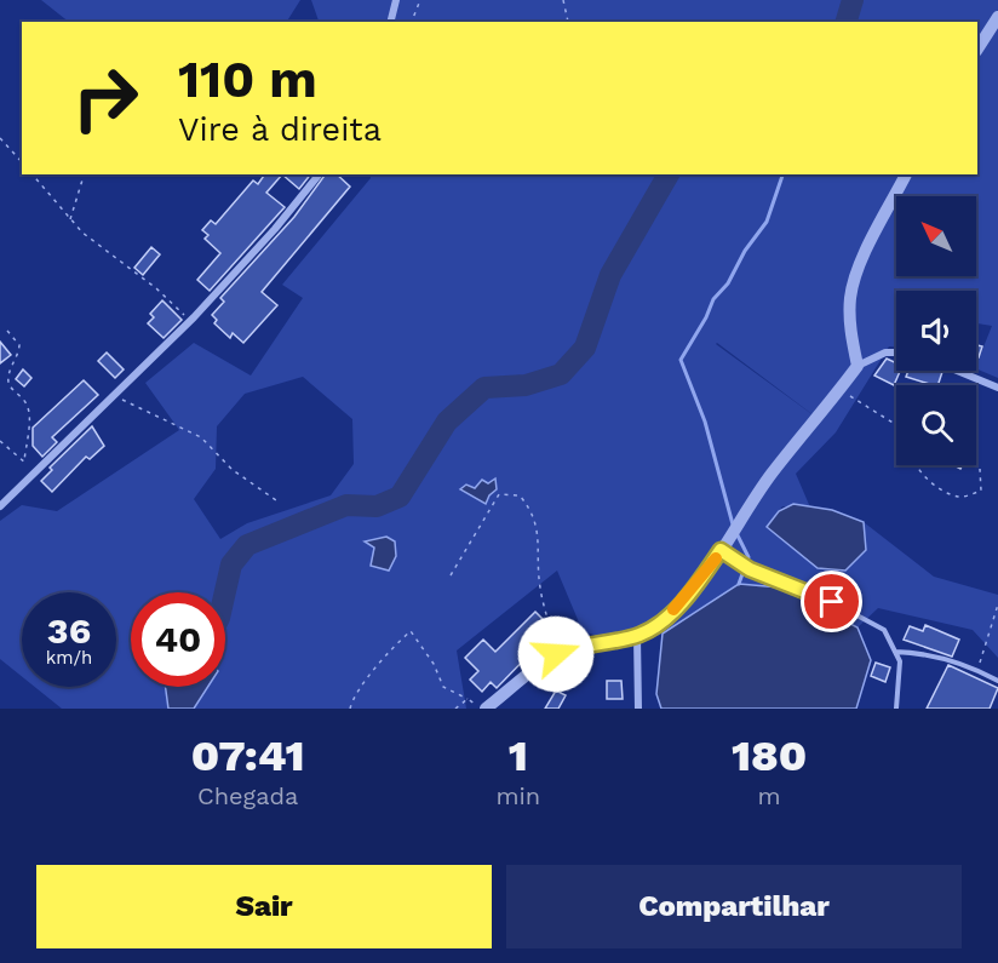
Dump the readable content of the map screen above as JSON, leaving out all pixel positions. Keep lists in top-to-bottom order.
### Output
{
  "north": "top left",
  "page": {
    "turn": ["110 m", "Vire à direita"],
    "speed": "36 km/h",
    "limit": "40",
    "eta": [
      "07:41",
      "Chegada",
      "1",
      "min",
      "180",
      "m"
    ],
    "buttons": ["Sair", "Compartilhar"]
  }
}
